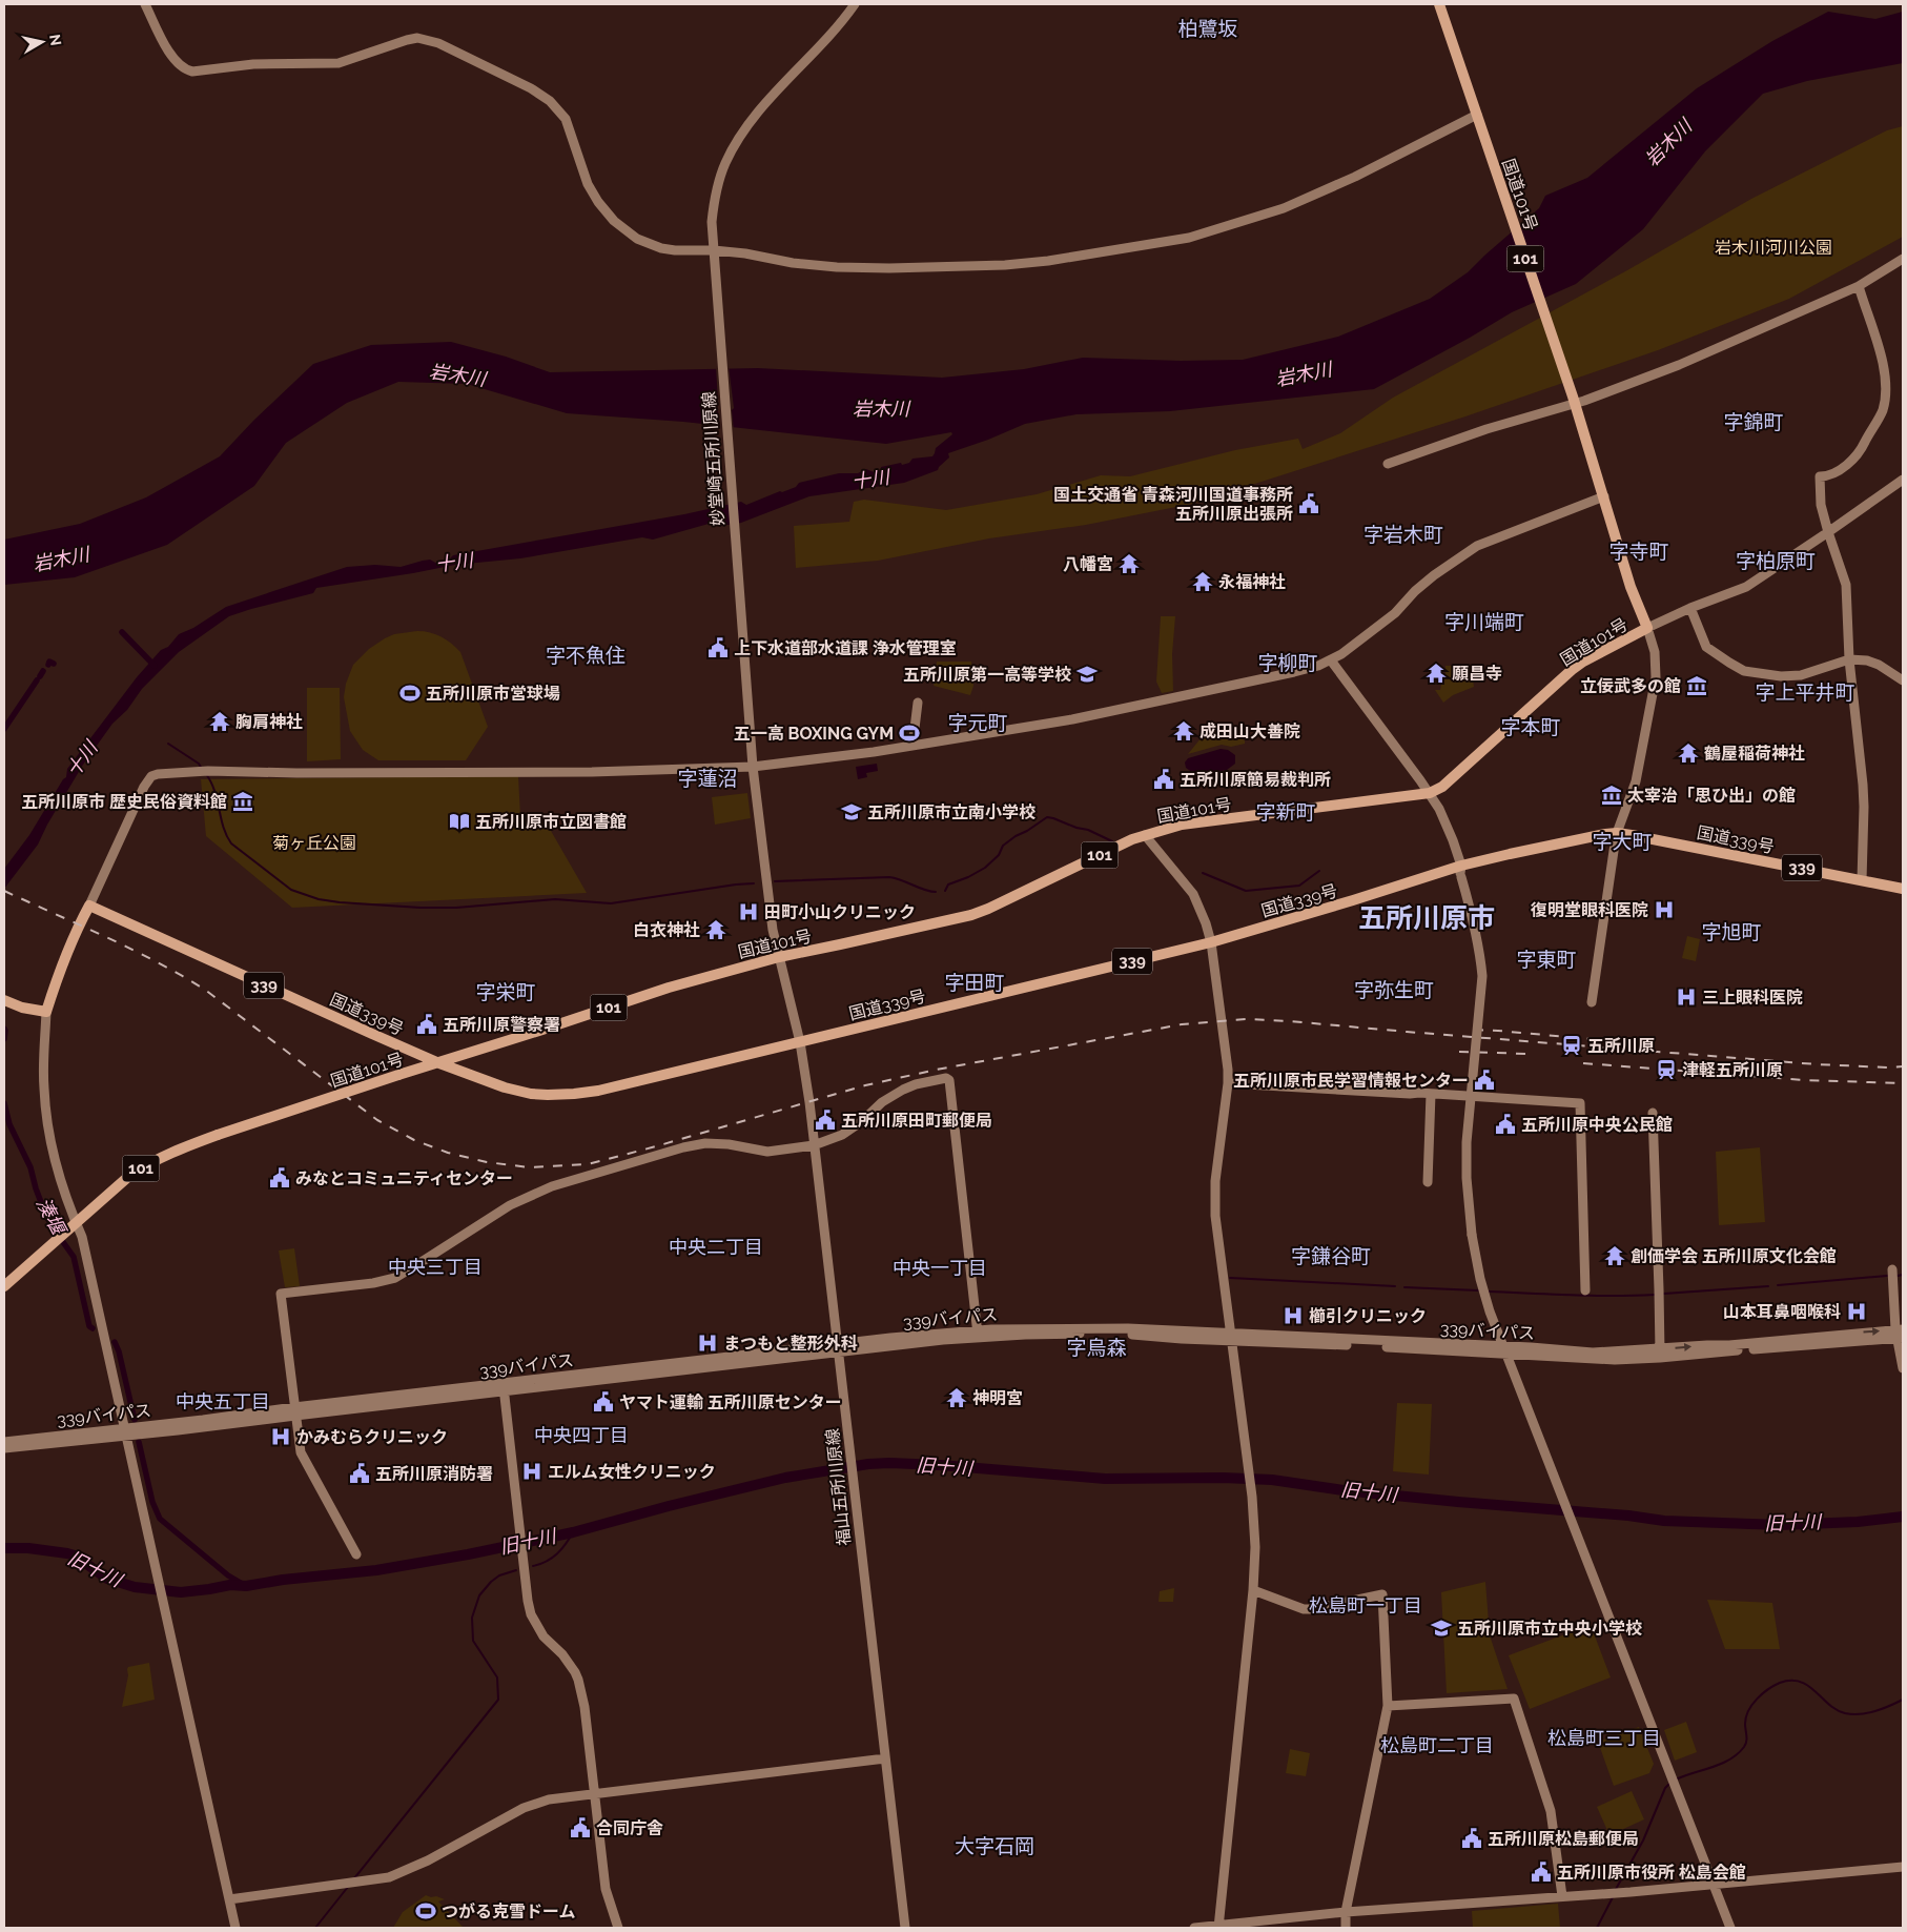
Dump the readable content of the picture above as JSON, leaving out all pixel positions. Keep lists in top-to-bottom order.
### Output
{
  "streets": {
    "highway": [
      "国道101号",
      "101",
      "国道339号",
      "339"
    ],
    "street": ["妙堂崎五所川原線", "339バイパス", "福山五所川原線"]
  },
  "crossings": [
    ["国道101号", "妙堂崎五所川原線"],
    ["国道101号", "国道339号"],
    ["妙堂崎五所川原線", "国道339号"],
    ["妙堂崎五所川原線", "福山五所川原線"],
    ["国道339号", "福山五所川原線"],
    ["339バイパス", "福山五所川原線"]
  ],
  "districts": [
    "柏鷺坂",
    "字錦町",
    "字岩木町",
    "字寺町",
    "字柏原町",
    "字川端町",
    "字不魚住",
    "字柳町",
    "字上平井町",
    "字元町",
    "字本町",
    "字蓮沼",
    "字新町",
    "字大町",
    "五所川原市",
    "字旭町",
    "字東町",
    "字田町",
    "字弥生町",
    "字栄町",
    "中央二丁目",
    "字鎌谷町",
    "中央三丁目",
    "中央一丁目",
    "字烏森",
    "中央五丁目",
    "中央四丁目",
    "松島町一丁目",
    "松島町三丁目",
    "松島町二丁目",
    "大字石岡"
  ],
  "water": [
    "岩木川",
    "十川",
    "湊堰",
    "旧十川"
  ],
  "parks": ["岩木川河川公園", "菊ヶ丘公園"],
  "places": {
    "public building": [
      "国土交通省 青森河川国道事務所 五所川原出張所",
      "上下水道部水道課 浄水管理室",
      "五所川原簡易裁判所",
      "五所川原警察署",
      "五所川原市民学習情報センター",
      "五所川原田町郵便局",
      "五所川原中央公民館",
      "みなとコミュニティセンター",
      "ヤマト運輸 五所川原センター",
      "五所川原消防署",
      "合同庁舎",
      "五所川原松島郵便局",
      "五所川原市役所 松島会館"
    ],
    "temple": [
      "八幡宮",
      "永福神社",
      "願昌寺",
      "胸肩神社",
      "成田山大善院",
      "鶴屋稲荷神社",
      "白衣神社",
      "創価学会 五所川原文化会館",
      "神明宮"
    ],
    "school or university": ["五所川原第一高等学校", "五所川原市立南小学校", "五所川原市立中央小学校"],
    "museum": ["立佞武多の館", "太宰治「思ひ出」の館", "五所川原市 歴史民俗資料館"],
    "sports": ["五所川原市営球場", "五一高 BOXING GYM", "つがる克雪ドーム"],
    "library": ["五所川原市立図書館"],
    "hospital": [
      "復明堂眼科医院",
      "田町小山クリニック",
      "三上眼科医院",
      "山本耳鼻咽喉科",
      "櫛引クリニック",
      "まつもと整形外科",
      "かみむらクリニック",
      "エルム女性クリニック"
    ],
    "station": ["五所川原", "津軽五所川原"]
  },
  "north": "right"
}
